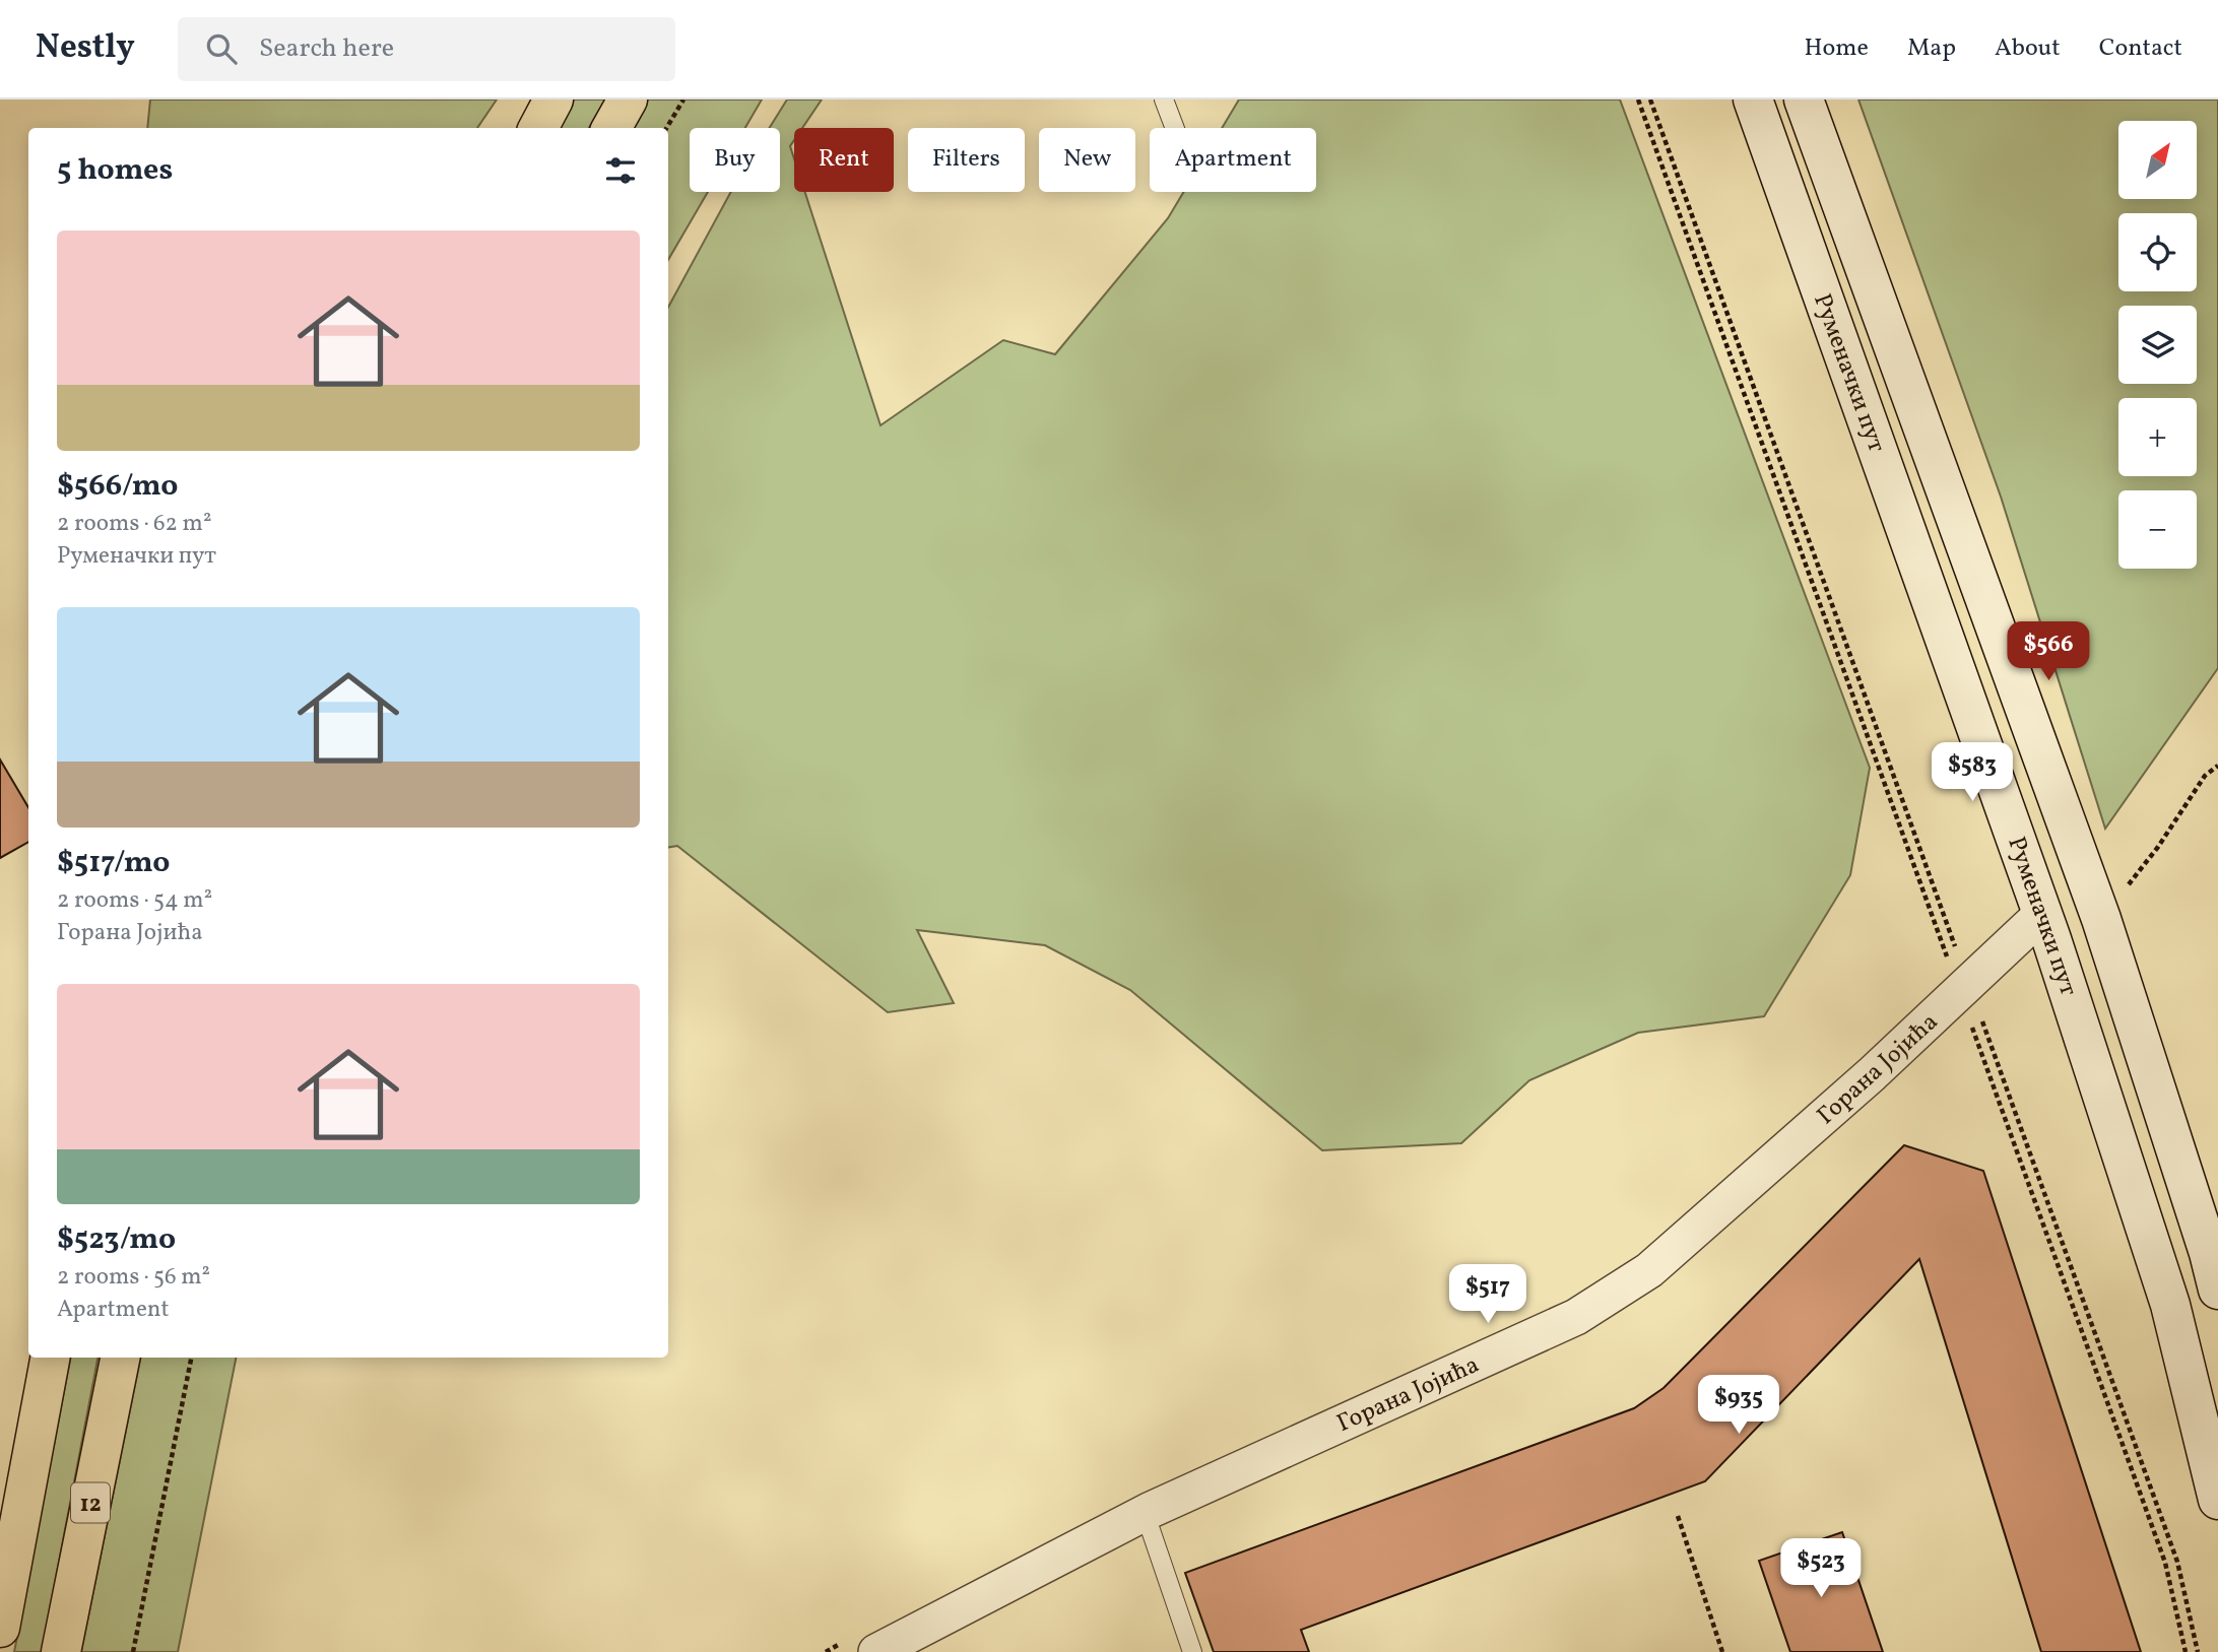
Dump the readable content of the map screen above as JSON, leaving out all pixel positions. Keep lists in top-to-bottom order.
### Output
{
  "streets": {
    "main road": ["Руменачки пут", "12"],
    "street": ["Горана Јојића"]
  },
  "crossings": [
    ["Руменачки пут", "Горана Јојића"]
  ],
  "north": "top right",
  "page": {
    "header": "Nestly",
    "search": "Search here",
    "nav": [
      "Home",
      "Map",
      "About",
      "Contact"
    ],
    "map_buttons": ["+", "−"],
    "chip": [
      "Buy",
      "Rent",
      "Filters",
      "New",
      "Apartment"
    ],
    "heading": "5 homes",
    "list": [
      {
        "name": "$566/mo",
        "note": "2 rooms · 62 m² · Руменачки пут"
      },
      {
        "name": "$517/mo",
        "note": "2 rooms · 54 m² · Горана Јојића"
      },
      {
        "name": "$523/mo",
        "note": "2 rooms · 56 m² · Apartment"
      }
    ],
    "price": [
      "$566",
      "$583",
      "$517",
      "$935",
      "$523"
    ]
  }
}
